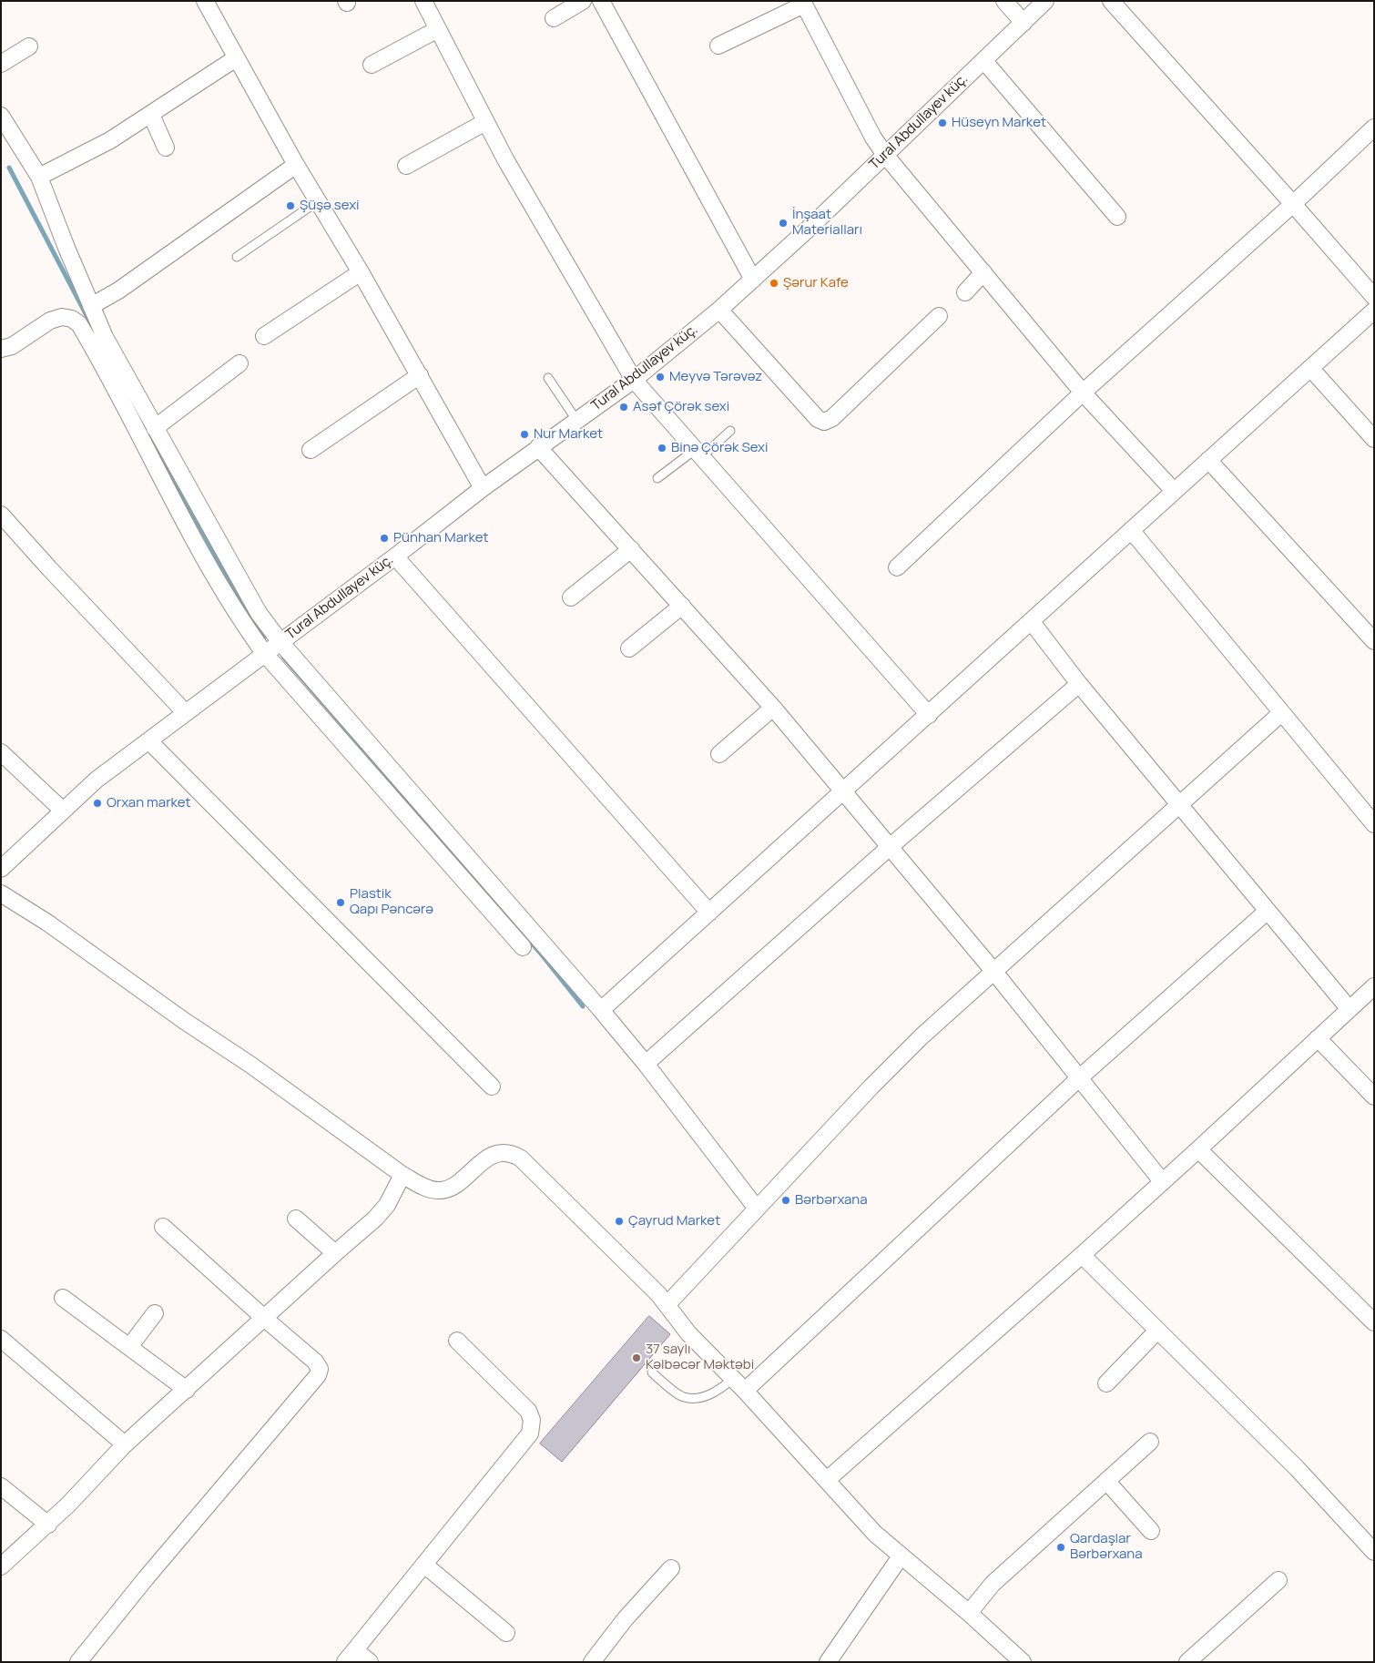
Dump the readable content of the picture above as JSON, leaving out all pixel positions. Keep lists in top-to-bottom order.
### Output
{
  "streets": {
    "street": ["Tural Abdullayev küç."]
  },
  "places": [
    "Hüseyn Market",
    "Şüşə sexi",
    "İnşaat Materialları",
    "Şərur Kafe",
    "Meyvə Tərəvəz",
    "Asəf Çörək sexi",
    "Nur Market",
    "Binə Çörək Sexi",
    "Pünhan Market",
    "Orxan market",
    "Plastik Qapı Pəncərə",
    "Bərbərxana",
    "Çayrud Market",
    "37 saylı Kəlbəcər Məktəbi",
    "Qardaşlar Bərbərxana"
  ]
}
